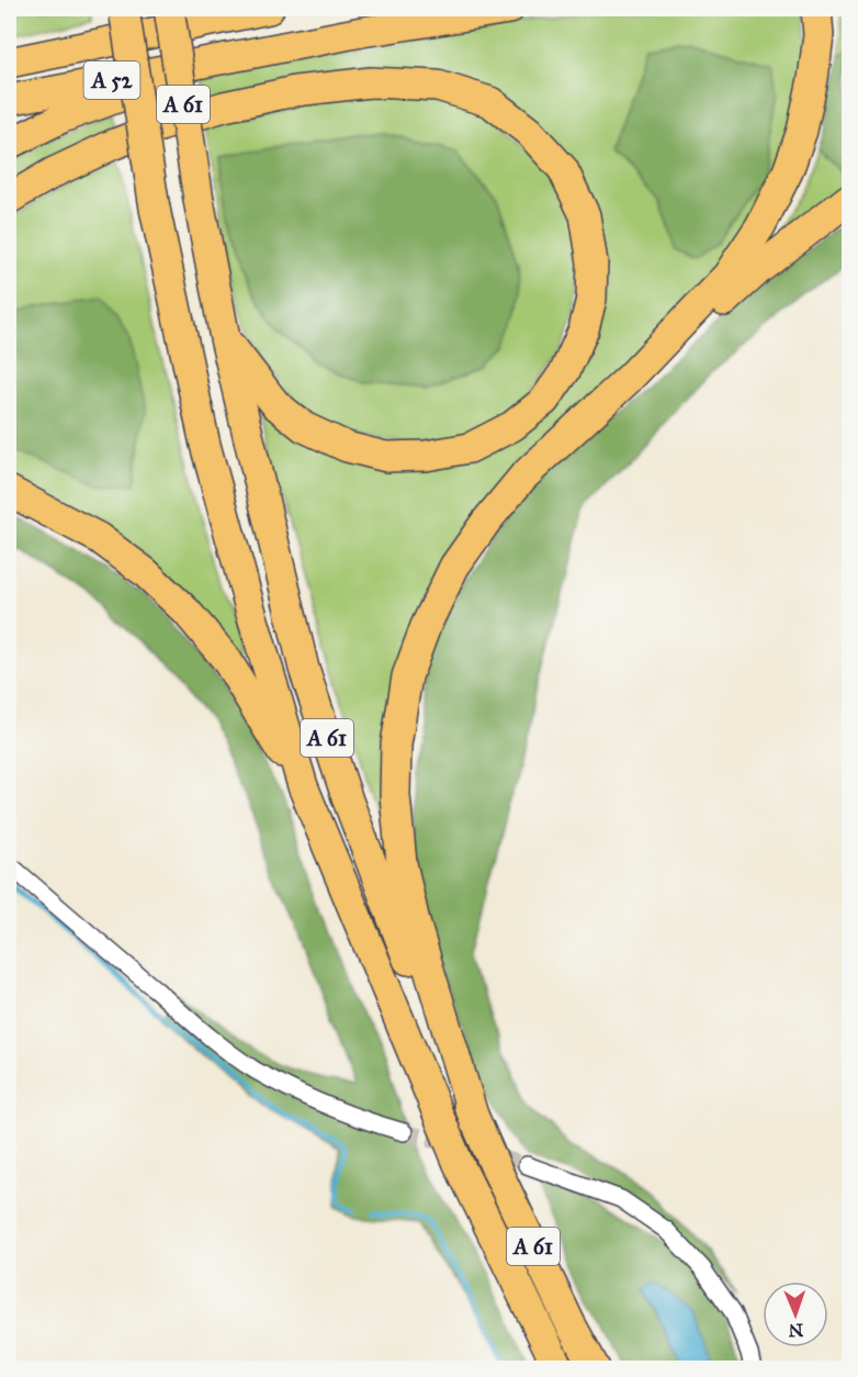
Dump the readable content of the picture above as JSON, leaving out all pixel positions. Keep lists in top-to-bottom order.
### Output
{
  "streets": {
    "highway": ["A 52", "A 61"]
  },
  "north": "bottom"
}
